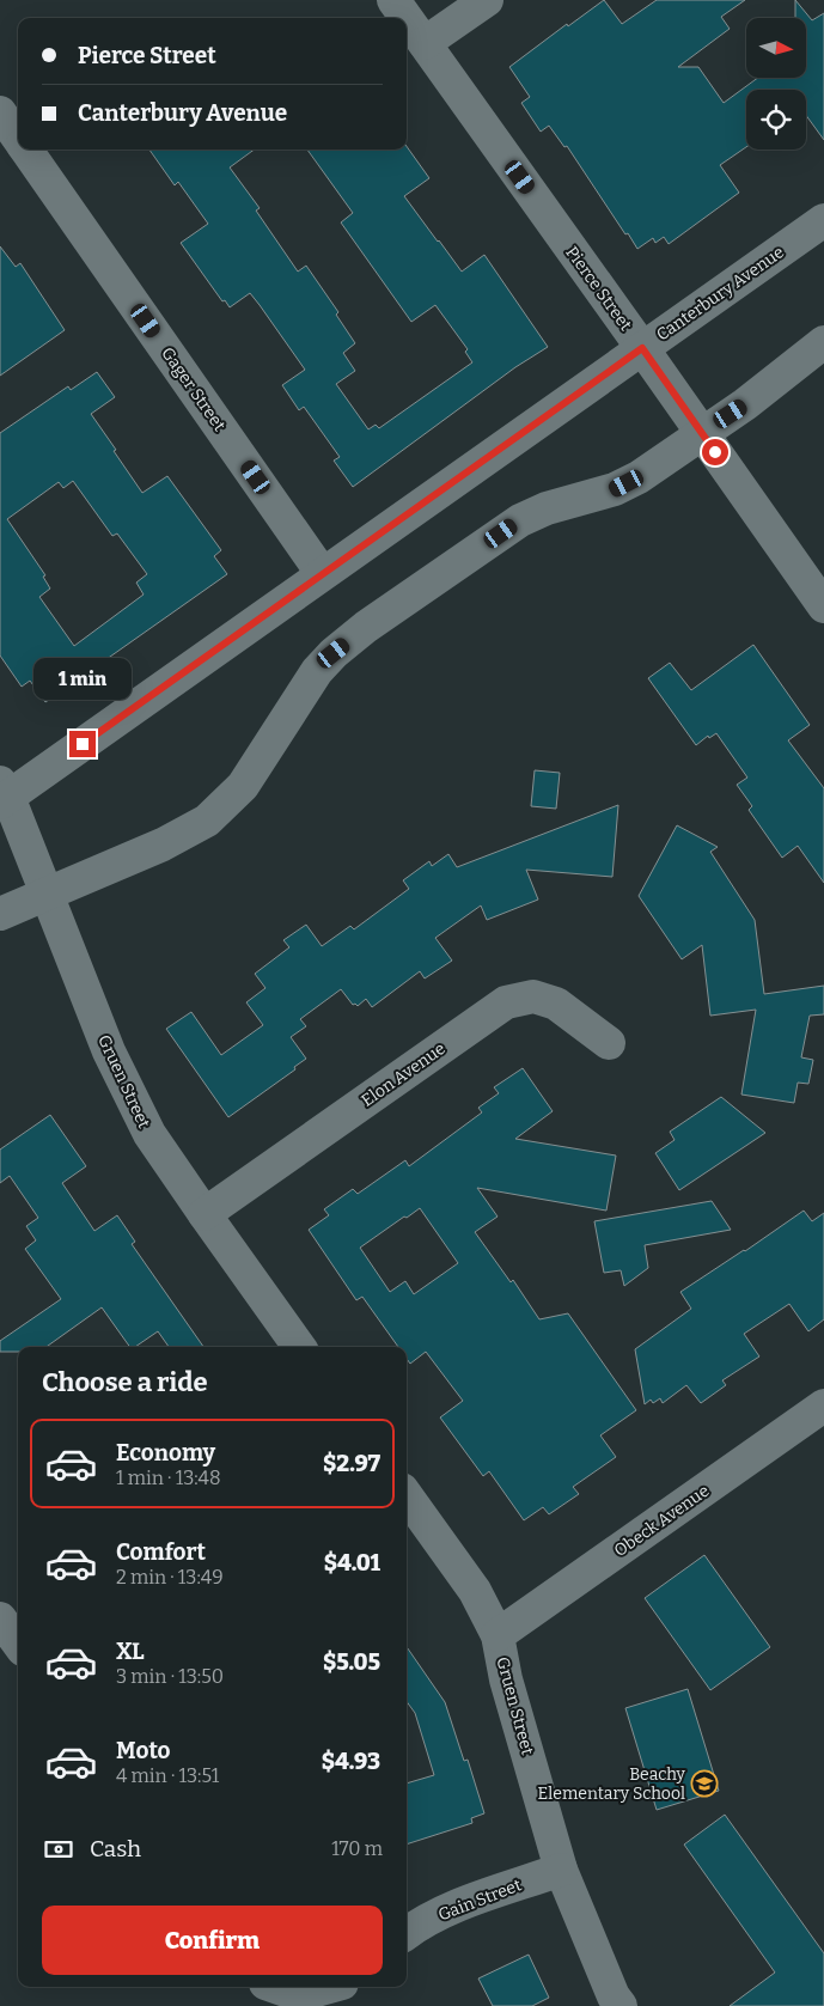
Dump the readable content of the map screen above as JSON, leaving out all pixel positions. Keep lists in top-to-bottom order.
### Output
{
  "streets": {
    "street": [
      "Pierce Street",
      "Canterbury Avenue",
      "Gager Street",
      "Elon Avenue",
      "Gruen Street",
      "Obeck Avenue",
      "Gain Street"
    ]
  },
  "crossings": [
    ["Pierce Street", "Canterbury Avenue"],
    ["Canterbury Avenue", "Gager Street"],
    ["Canterbury Avenue", "Gruen Street"],
    ["Elon Avenue", "Gruen Street"],
    ["Gruen Street", "Obeck Avenue"],
    ["Gruen Street", "Gain Street"]
  ],
  "places": {
    "school or university": ["Beachy Elementary School"]
  },
  "north": "right",
  "page": {
    "banner": ["Pierce Street", "Canterbury Avenue"],
    "bubble": "1 min",
    "heading": "Choose a ride",
    "list": [
      {
        "name": "Economy",
        "note": "1 min · 13:48",
        "value": "$2.97"
      },
      {
        "name": "Comfort",
        "note": "2 min · 13:49",
        "value": "$4.01"
      },
      {
        "name": "XL",
        "note": "3 min · 13:50",
        "value": "$5.05"
      },
      {
        "name": "Moto",
        "note": "4 min · 13:51",
        "value": "$4.93"
      }
    ],
    "pay": ["Cash", "170 m"],
    "buttons": "Confirm"
  }
}
